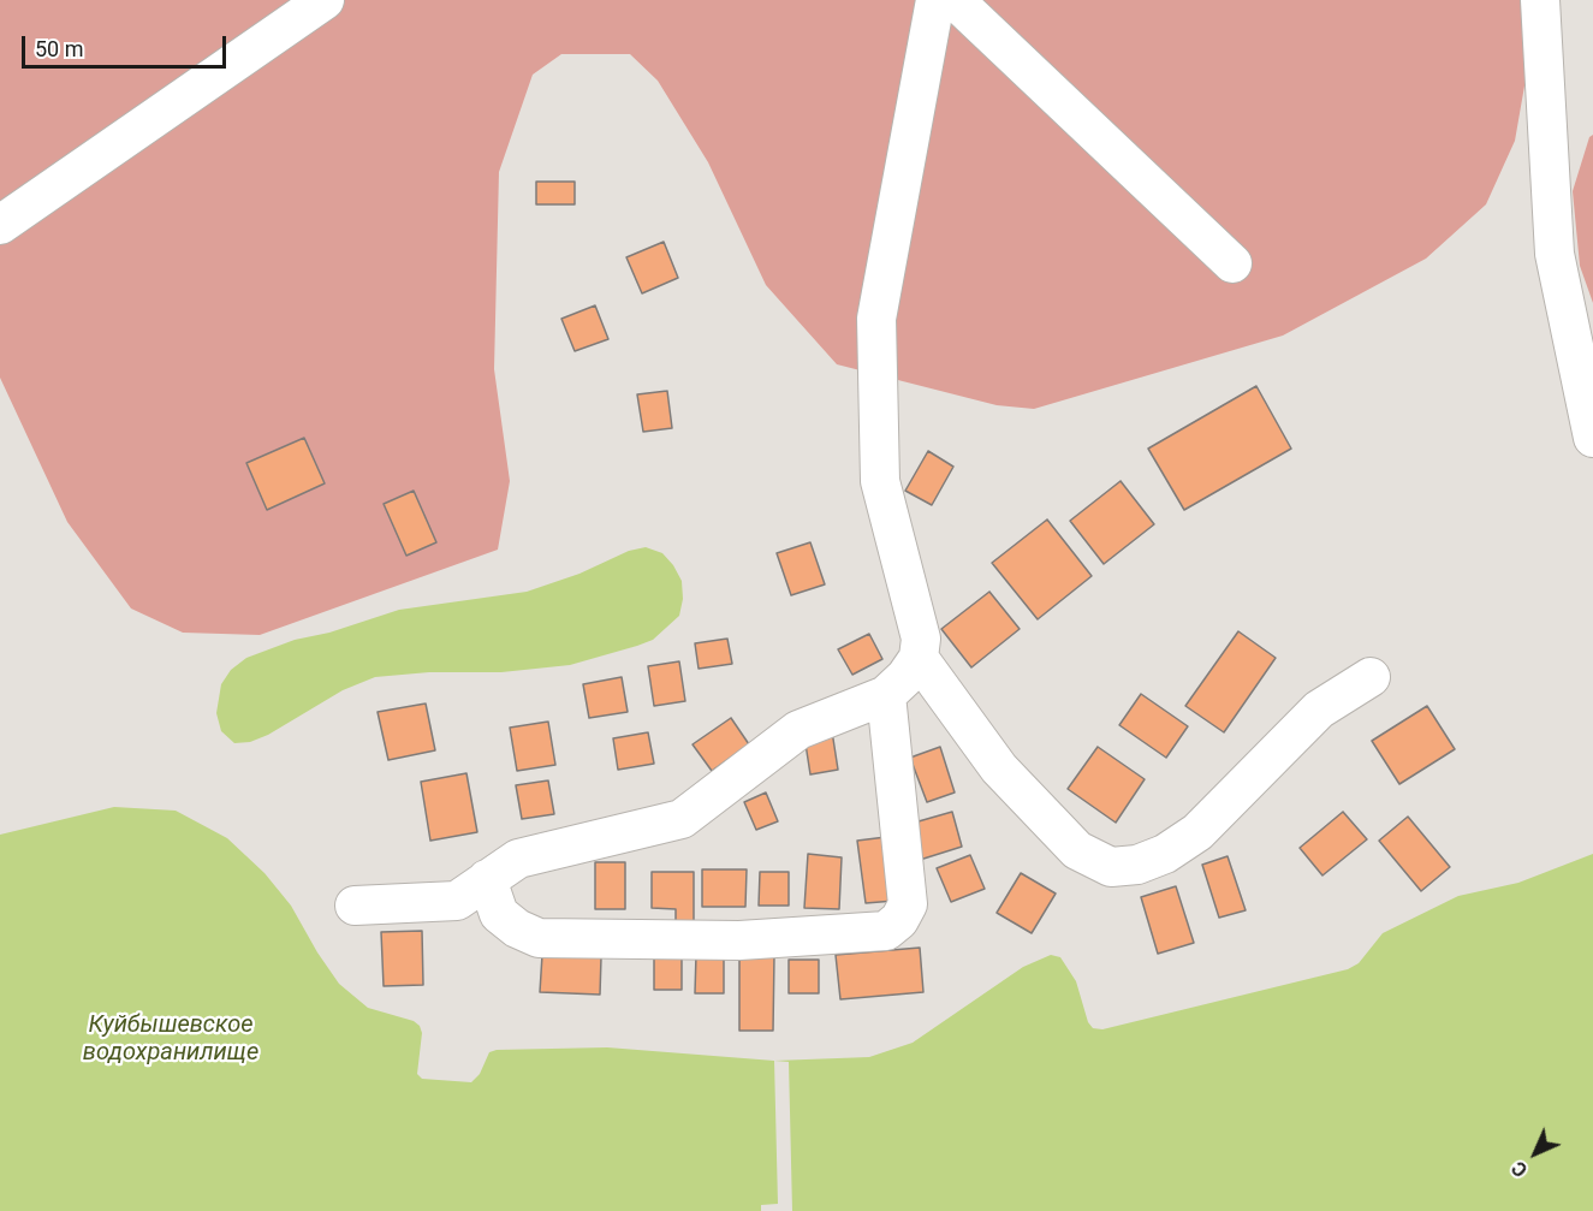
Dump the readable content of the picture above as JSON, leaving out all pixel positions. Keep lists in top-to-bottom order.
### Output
{
  "water": ["Куйбышевское водохранилище"],
  "scale_bar": "50 m",
  "north": "bottom left"
}
